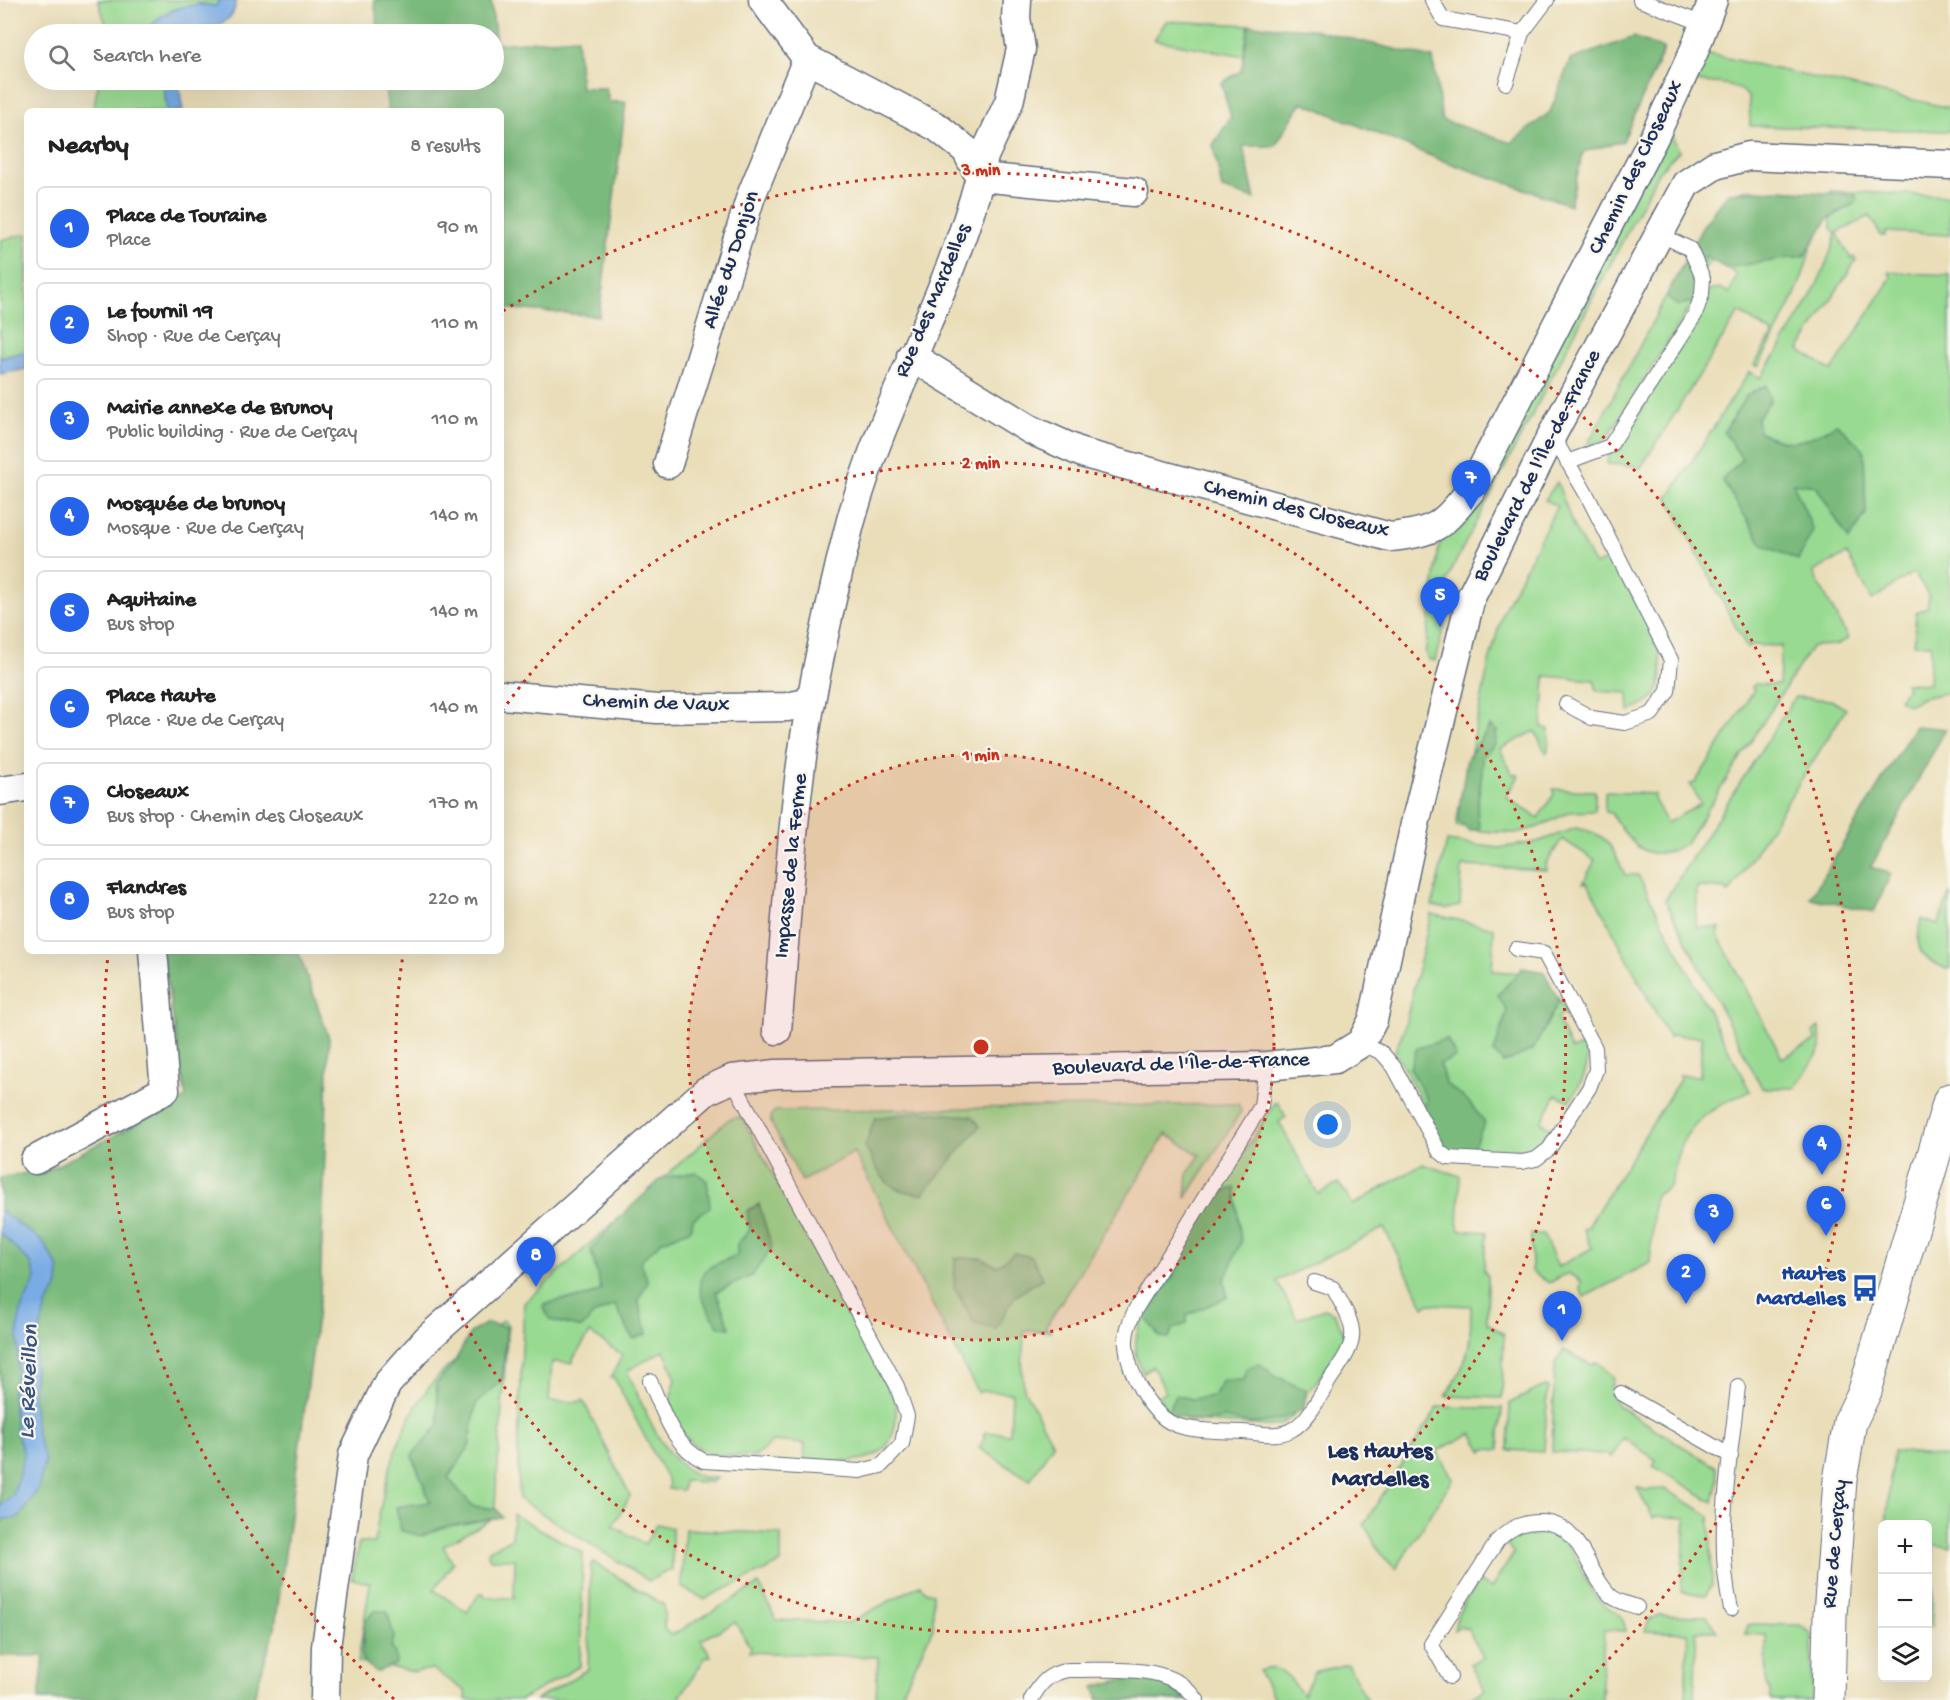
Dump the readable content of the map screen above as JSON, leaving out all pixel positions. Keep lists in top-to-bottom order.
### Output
{
  "streets": {
    "street": [
      "Chemin des Closeaux",
      "Allée du Donjon",
      "Rue des Mardelles",
      "Boulevard de l'Île-de-France",
      "Chemin de Vaux",
      "Impasse de la Ferme",
      "Rue de Cerçay"
    ]
  },
  "crossings": [
    ["Chemin des Closeaux", "Rue des Mardelles"],
    ["Rue des Mardelles", "Chemin de Vaux"],
    ["Rue des Mardelles", "Impasse de la Ferme"],
    ["Chemin de Vaux", "Impasse de la Ferme"]
  ],
  "districts": ["Les Hautes Mardelles"],
  "water": ["Le Réveillon"],
  "places": {
    "bus stop": ["Hautes Mardelles"]
  },
  "page": {
    "search": "Search here",
    "heading": ["Nearby", "8 results"],
    "list": [
      {
        "mark": "1",
        "name": "Place de Touraine",
        "note": "Place",
        "value": "90 m"
      },
      {
        "mark": "2",
        "name": "Le fournil 19",
        "note": "Shop · Rue de Cerçay",
        "value": "110 m"
      },
      {
        "mark": "3",
        "name": "Mairie annexe de Brunoy",
        "note": "Public building · Rue de Cerçay",
        "value": "110 m"
      },
      {
        "mark": "4",
        "name": "Mosquée de brunoy",
        "note": "Mosque · Rue de Cerçay",
        "value": "140 m"
      },
      {
        "mark": "5",
        "name": "Aquitaine",
        "note": "Bus stop",
        "value": "140 m"
      },
      {
        "mark": "6",
        "name": "Place Haute",
        "note": "Place · Rue de Cerçay",
        "value": "140 m"
      },
      {
        "mark": "7",
        "name": "Closeaux",
        "note": "Bus stop · Chemin des Closeaux",
        "value": "170 m"
      },
      {
        "mark": "8",
        "name": "Flandres",
        "note": "Bus stop",
        "value": "220 m"
      }
    ],
    "pins": [
      "7",
      "5",
      "4",
      "6",
      "3",
      "8",
      "2",
      "1"
    ],
    "map_buttons": ["+", "−"]
  },
  "rings": ["3 min", "2 min", "1 min"]
}
